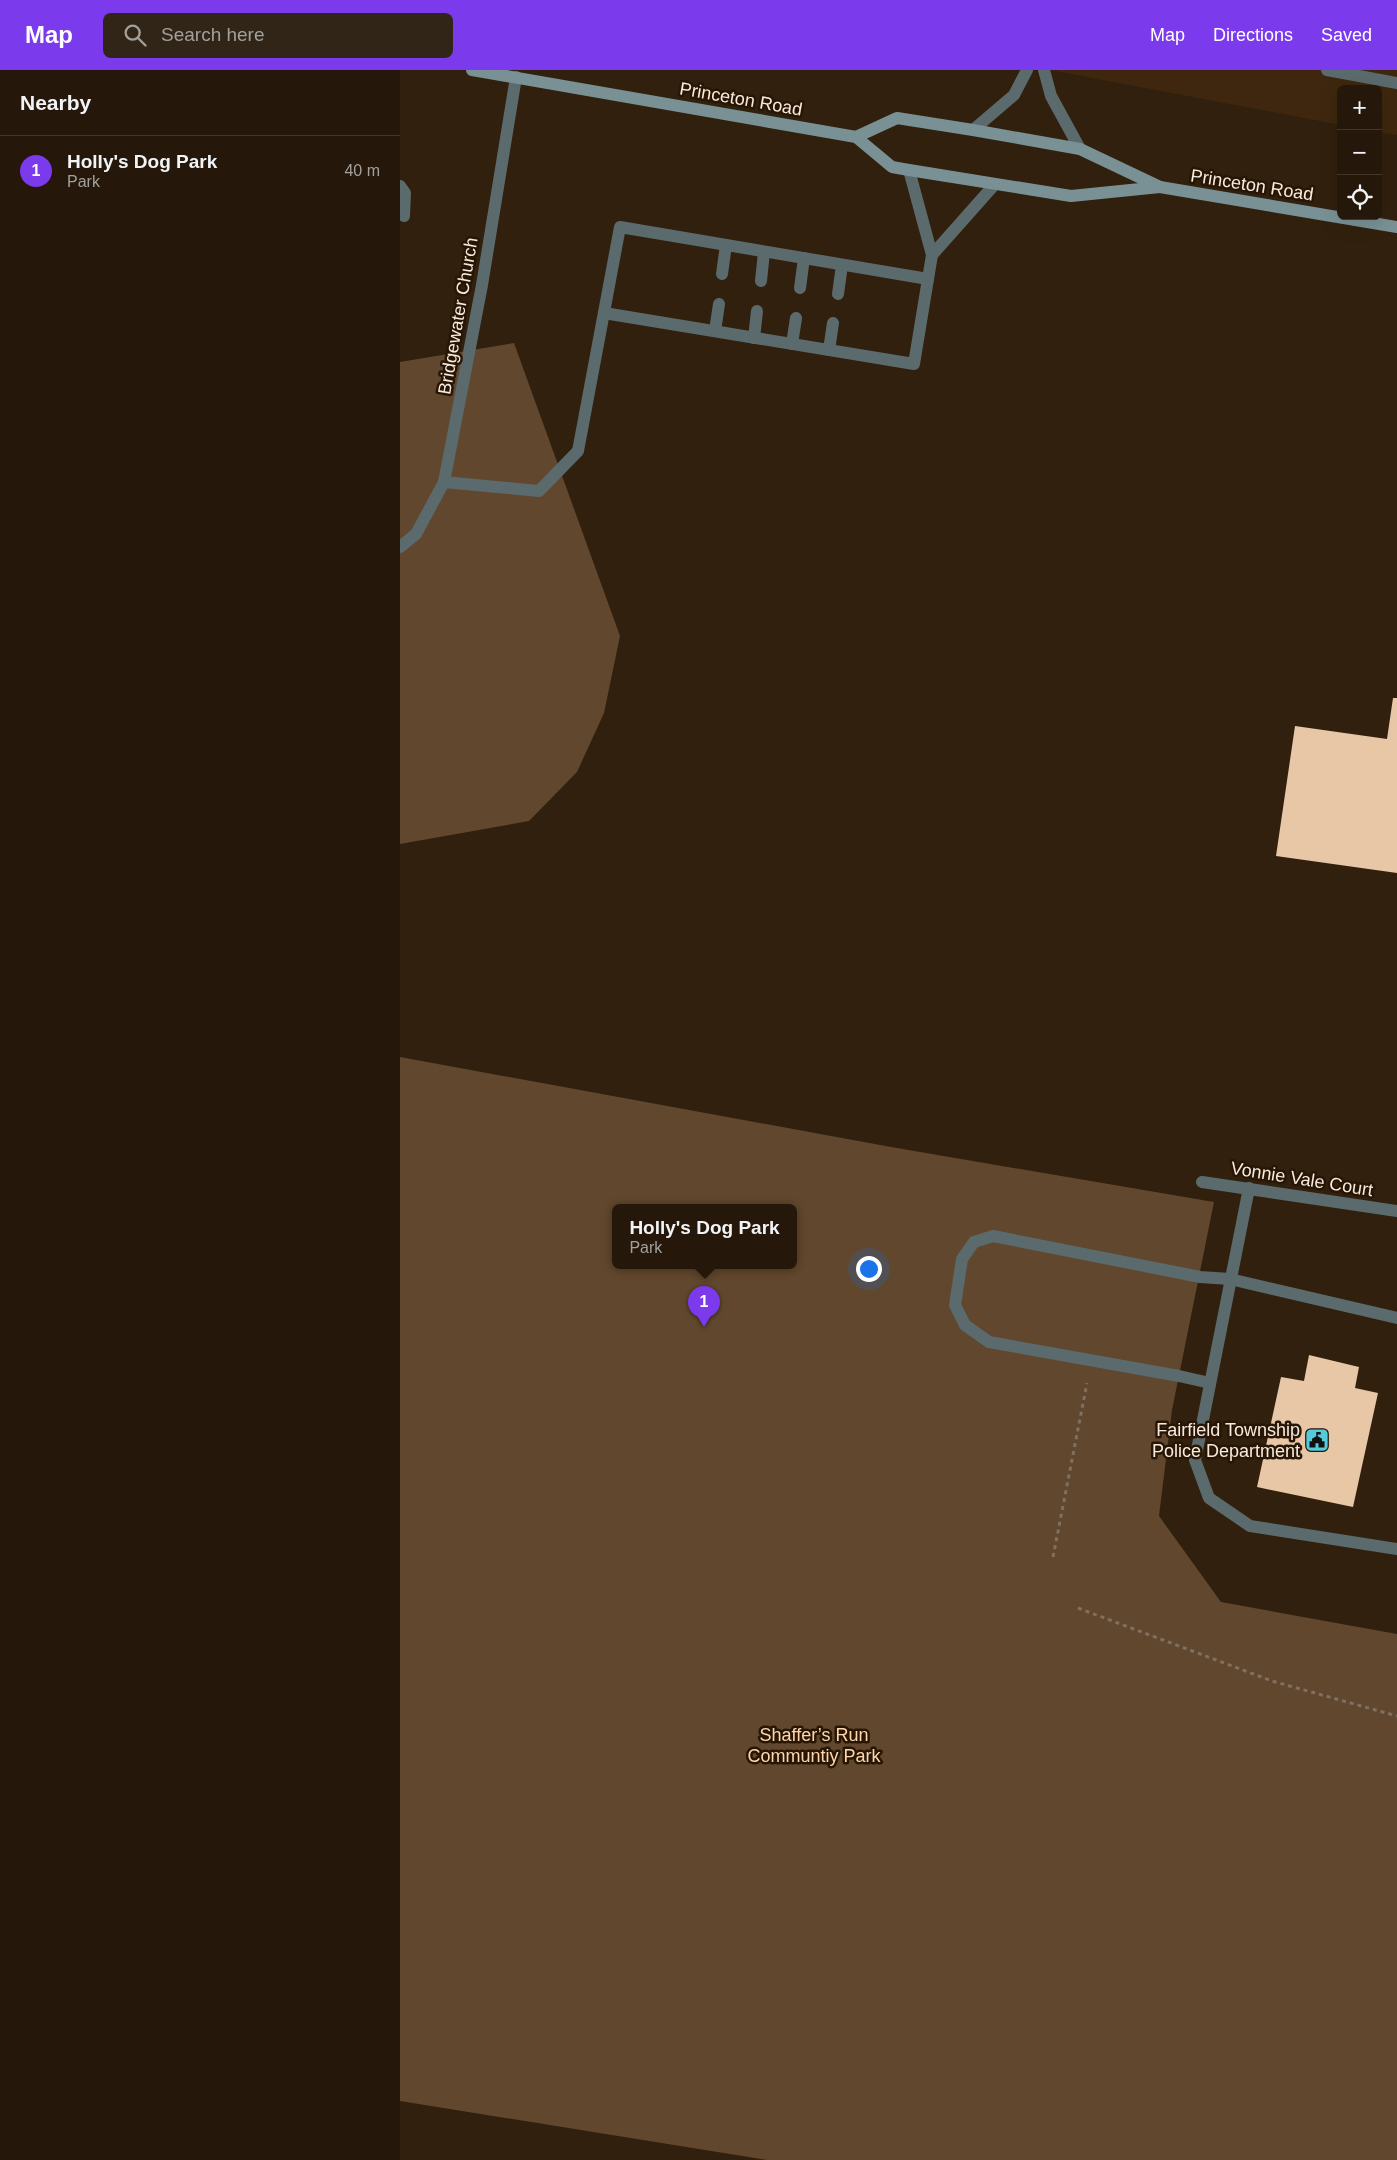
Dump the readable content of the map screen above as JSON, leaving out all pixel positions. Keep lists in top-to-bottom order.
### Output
{
  "streets": {
    "street": ["Princeton Road", "Bridgewater Church", "Vonnie Vale Court"]
  },
  "crossings": [
    ["Princeton Road", "Bridgewater Church"]
  ],
  "parks": ["Shaffer’s Run Communtiy Park"],
  "places": {
    "public building": ["Fairfield Township Police Department"]
  },
  "page": {
    "header": "Map",
    "search": "Search here",
    "nav": ["Map", "Directions", "Saved"],
    "heading": "Nearby",
    "map_buttons": ["+", "−"],
    "list": [
      {
        "mark": "1",
        "name": "Holly's Dog Park",
        "note": "Park",
        "value": "40 m"
      }
    ],
    "popup": ["Holly's Dog Park", "Park"],
    "pins": "1"
  }
}
